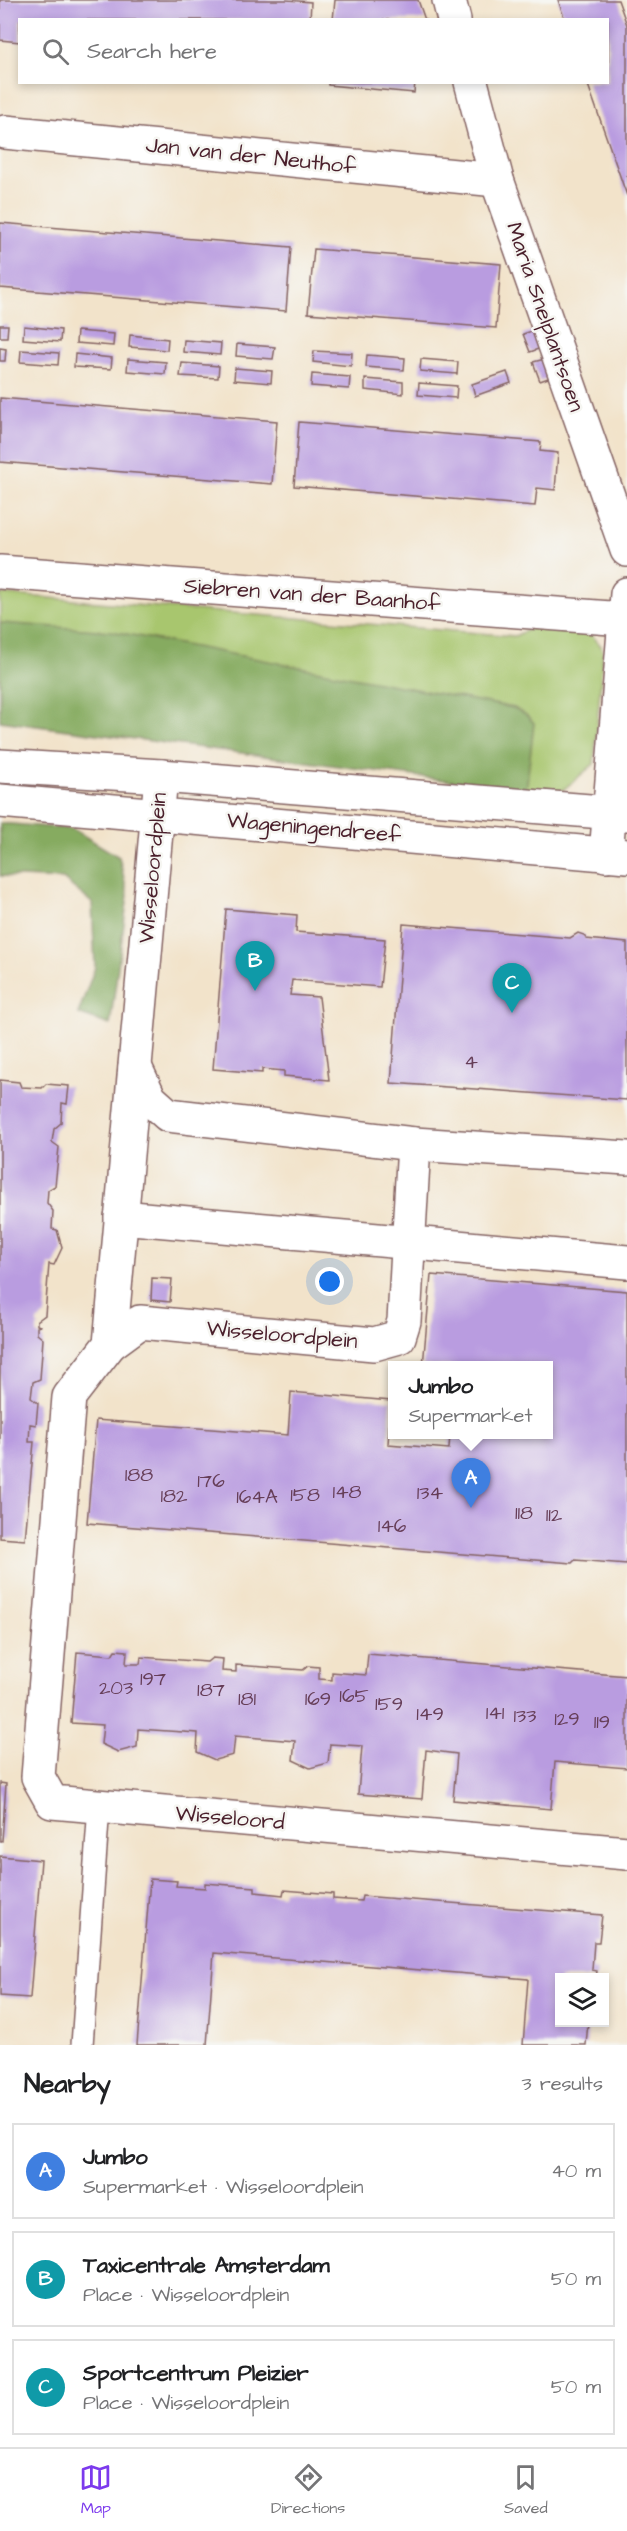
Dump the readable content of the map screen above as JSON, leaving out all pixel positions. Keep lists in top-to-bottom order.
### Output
{
  "streets": {
    "street": [
      "Jan van der Neuthof",
      "Maria Snelplantsoen",
      "Siebren van der Baanhof",
      "Wageningendreef",
      "Wisseloordplein",
      "Wisseloord"
    ]
  },
  "crossings": [
    ["Jan van der Neuthof", "Maria Snelplantsoen"],
    ["Wageningendreef", "Wisseloordplein"],
    ["Wisseloordplein", "Wisseloord"]
  ],
  "house_numbers": [
    "4",
    "188",
    "176",
    "148",
    "134",
    "158",
    "182",
    "164A",
    "118",
    "112",
    "146",
    "197",
    "203",
    "187",
    "165",
    "181",
    "169",
    "159",
    "141",
    "149",
    "133",
    "129",
    "119"
  ],
  "page": {
    "search": "Search here",
    "pins": ["B", "C", "A"],
    "popup": ["Jumbo", "Supermarket"],
    "heading": ["Nearby", "3 results"],
    "list": [
      {
        "mark": "A",
        "name": "Jumbo",
        "note": "Supermarket · Wisseloordplein",
        "value": "40 m"
      },
      {
        "mark": "B",
        "name": "Taxicentrale Amsterdam",
        "note": "Place · Wisseloordplein",
        "value": "50 m"
      },
      {
        "mark": "C",
        "name": "Sportcentrum Pleizier",
        "note": "Place · Wisseloordplein",
        "value": "50 m"
      }
    ],
    "nav": ["Map", "Directions", "Saved"]
  }
}
